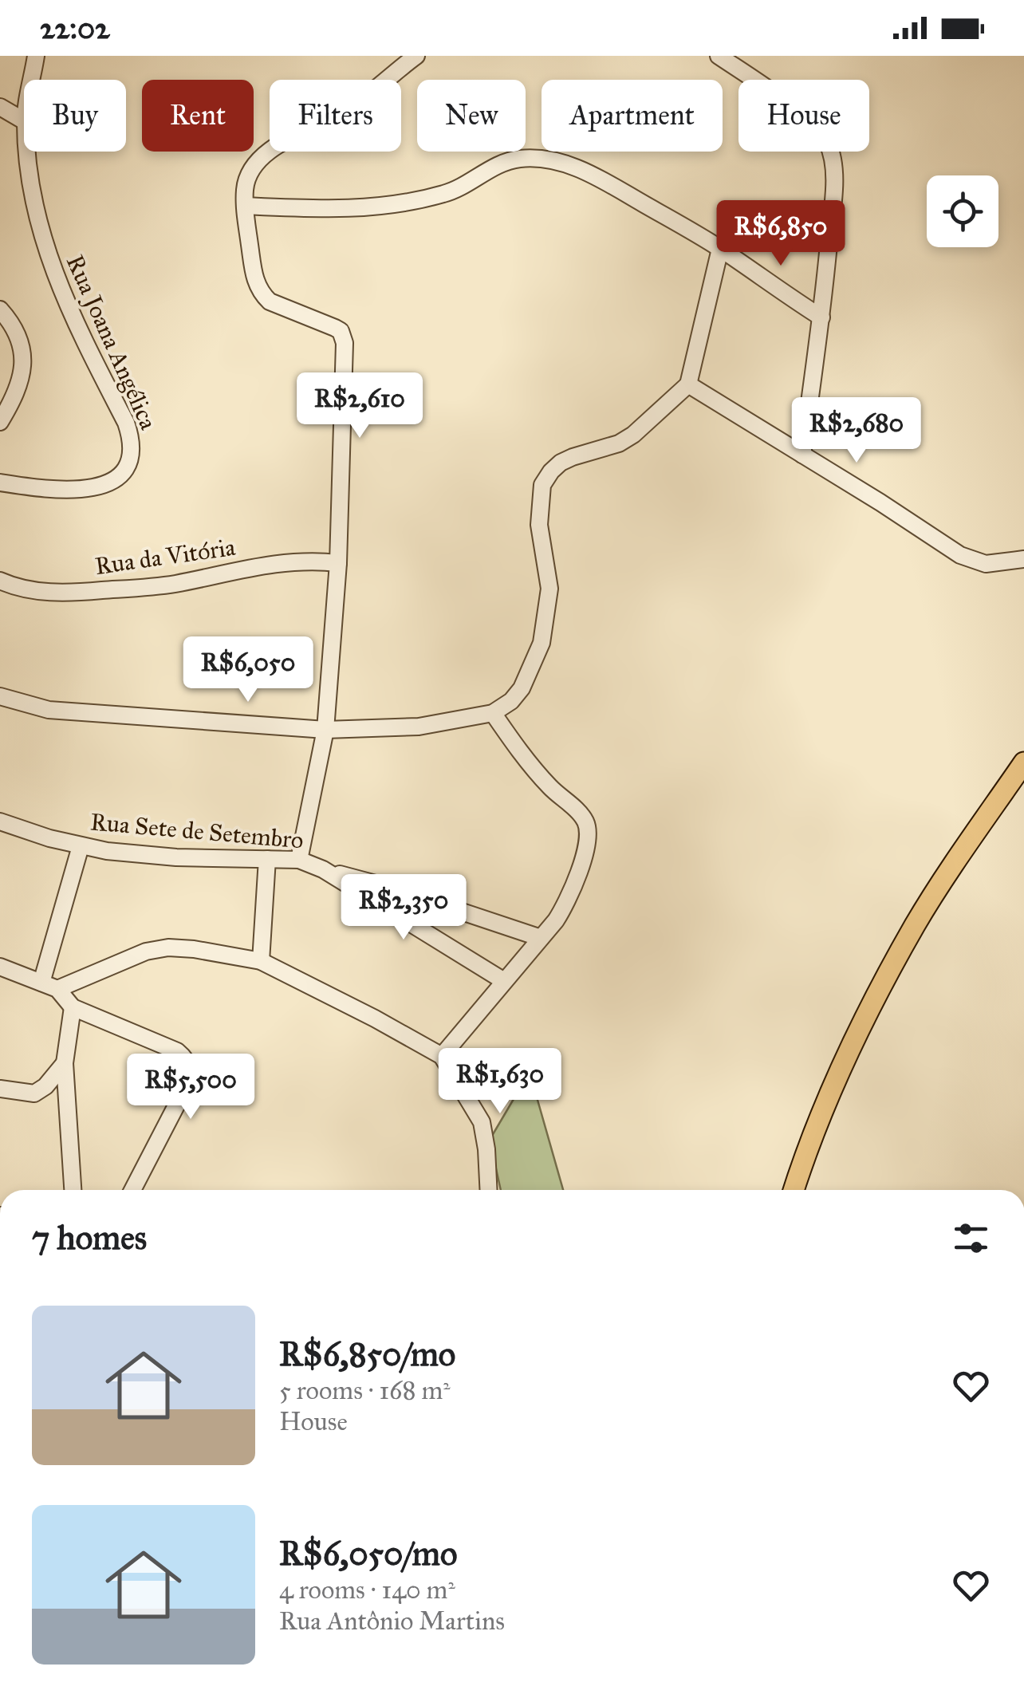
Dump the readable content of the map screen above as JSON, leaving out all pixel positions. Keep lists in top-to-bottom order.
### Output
{
  "streets": {
    "street": ["Rua Joana Angélica", "Rua da Vitória", "Rua Sete de Setembro"]
  },
  "page": {
    "status": "22:02",
    "chip": [
      "Buy",
      "Rent",
      "Filters",
      "New",
      "Apartment",
      "House"
    ],
    "price": [
      "R$6,850",
      "R$2,610",
      "R$2,680",
      "R$6,050",
      "R$2,350",
      "R$1,630",
      "R$5,500"
    ],
    "heading": "7 homes",
    "list": [
      {
        "name": "R$6,850/mo",
        "note": "5 rooms · 168 m² · House"
      },
      {
        "name": "R$6,050/mo",
        "note": "4 rooms · 140 m² · Rua Antônio Martins"
      }
    ]
  }
}
